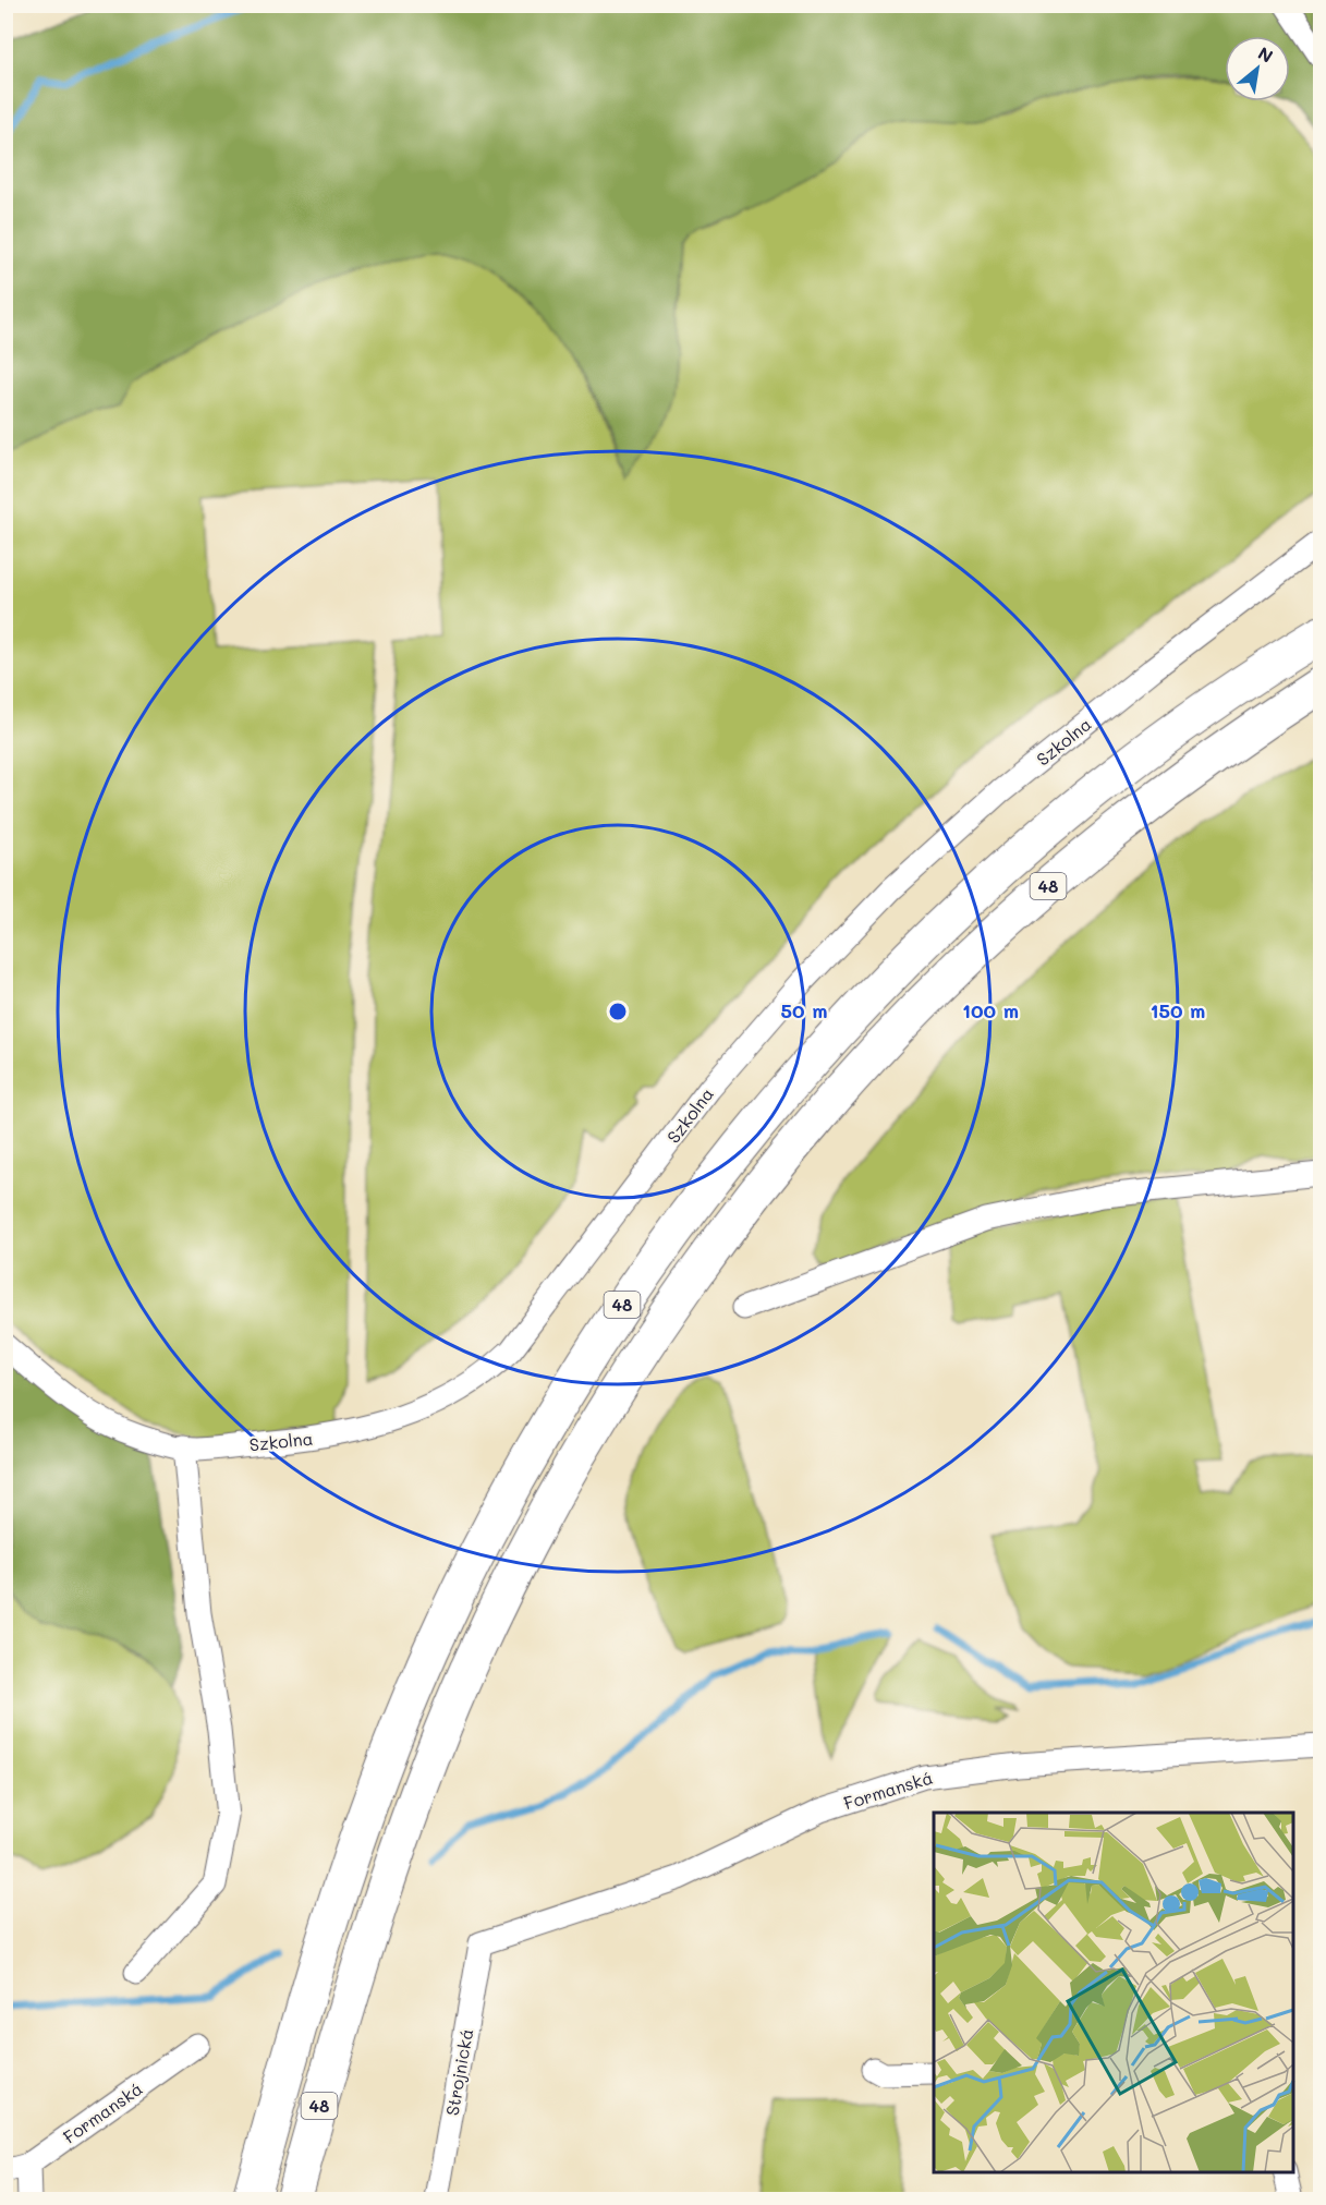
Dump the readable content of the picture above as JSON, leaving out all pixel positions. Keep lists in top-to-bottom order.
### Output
{
  "streets": {
    "highway": ["48"],
    "street": ["Szkolna", "Formanská", "Strojnická"]
  },
  "crossings": [
    ["Formanská", "Strojnická"]
  ],
  "north": "top right",
  "rings": ["50 m", "100 m", "150 m"]
}
